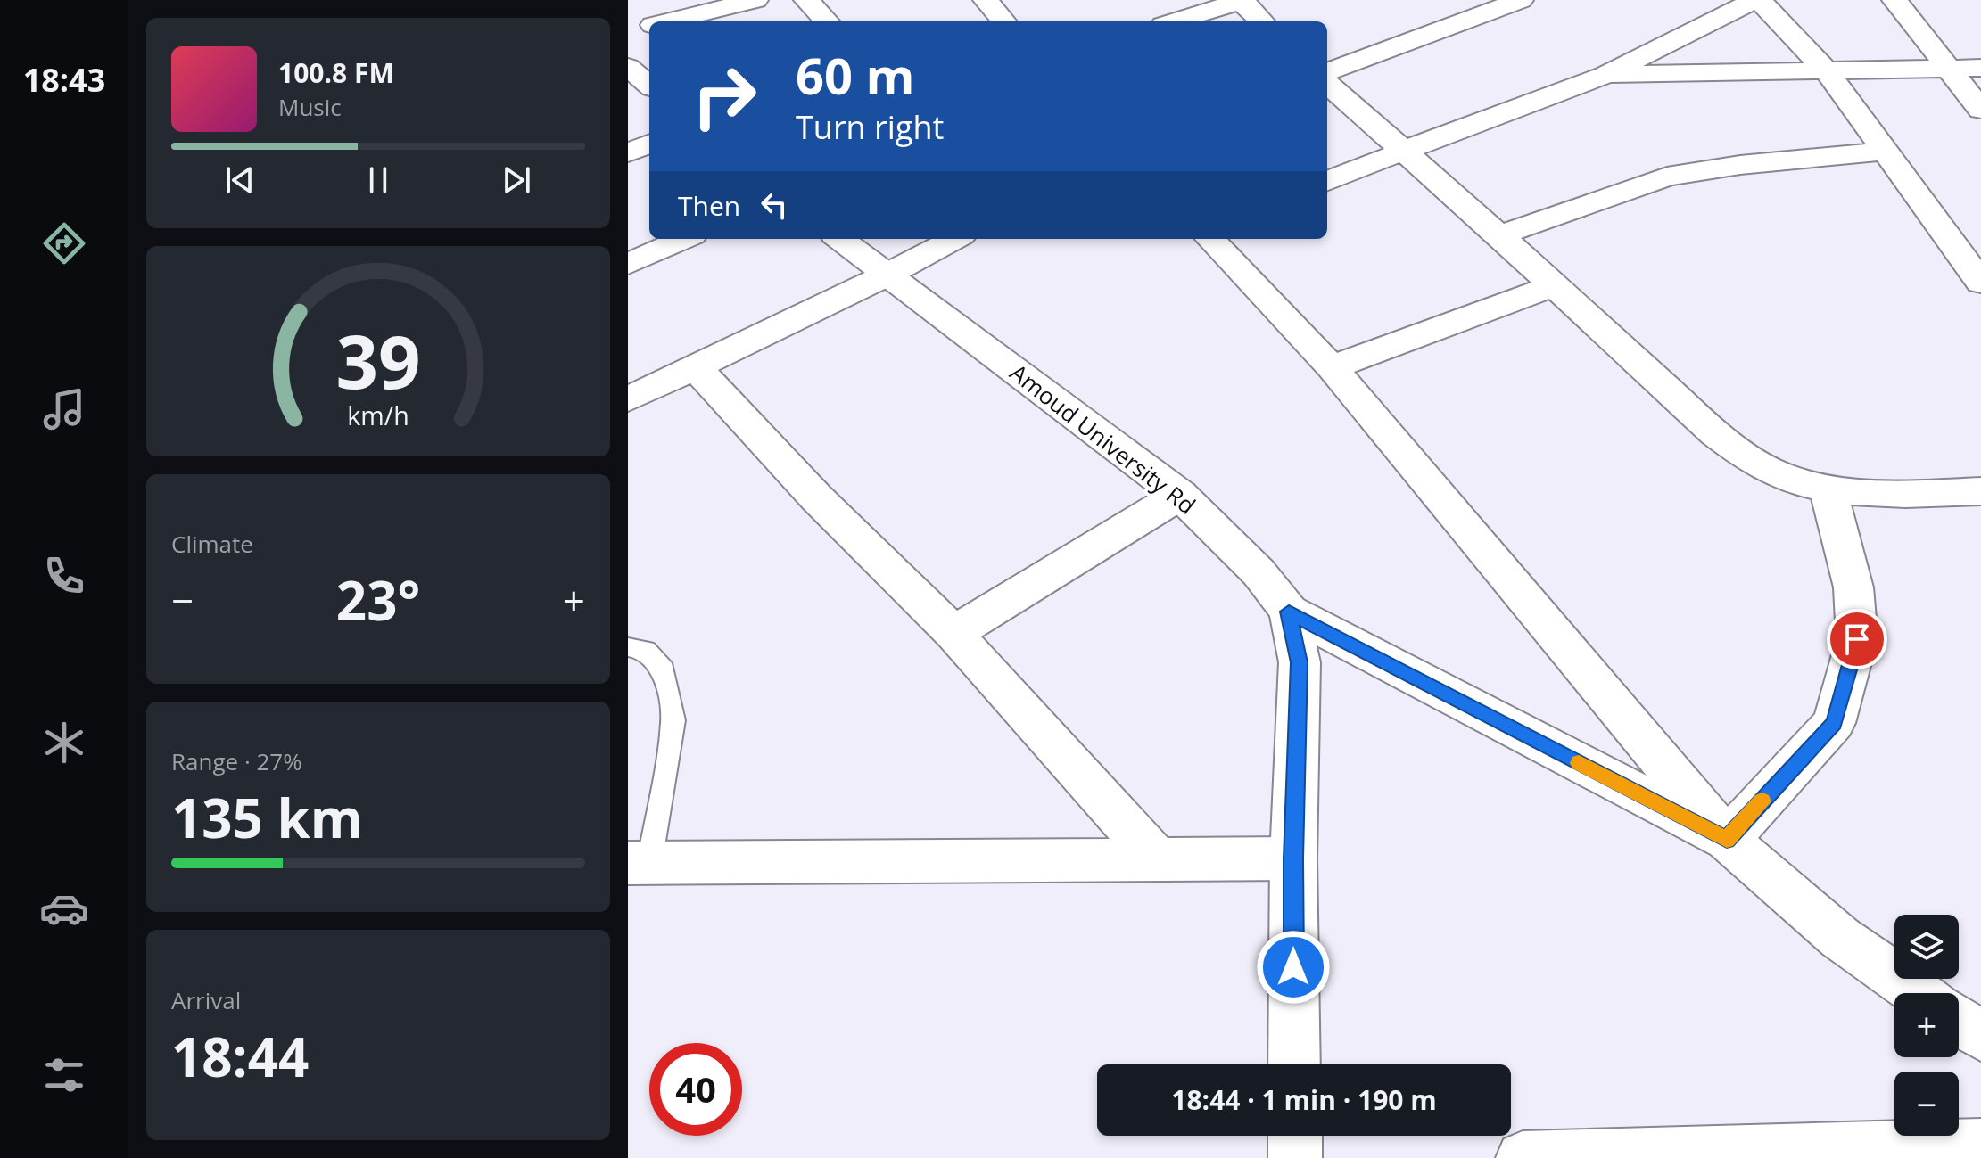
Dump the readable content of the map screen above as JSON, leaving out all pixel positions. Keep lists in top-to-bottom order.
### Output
{
  "streets": {
    "street": ["Amoud University Rd"]
  },
  "page": {
    "tabs": "18:43",
    "turn": ["60 m", "Turn right"],
    "song": ["100.8 FM", "Music"],
    "then": "Then",
    "tile": [
      "Climate",
      ["Range · 27%", "135 km"],
      ["Arrival", "18:44"]
    ],
    "heat": ["−", "23°", "+"],
    "map_buttons": ["+", "−"],
    "limit": "40",
    "trip": "18:44 · 1 min · 190 m",
    "gauge": ["39", "km/h"]
  }
}
